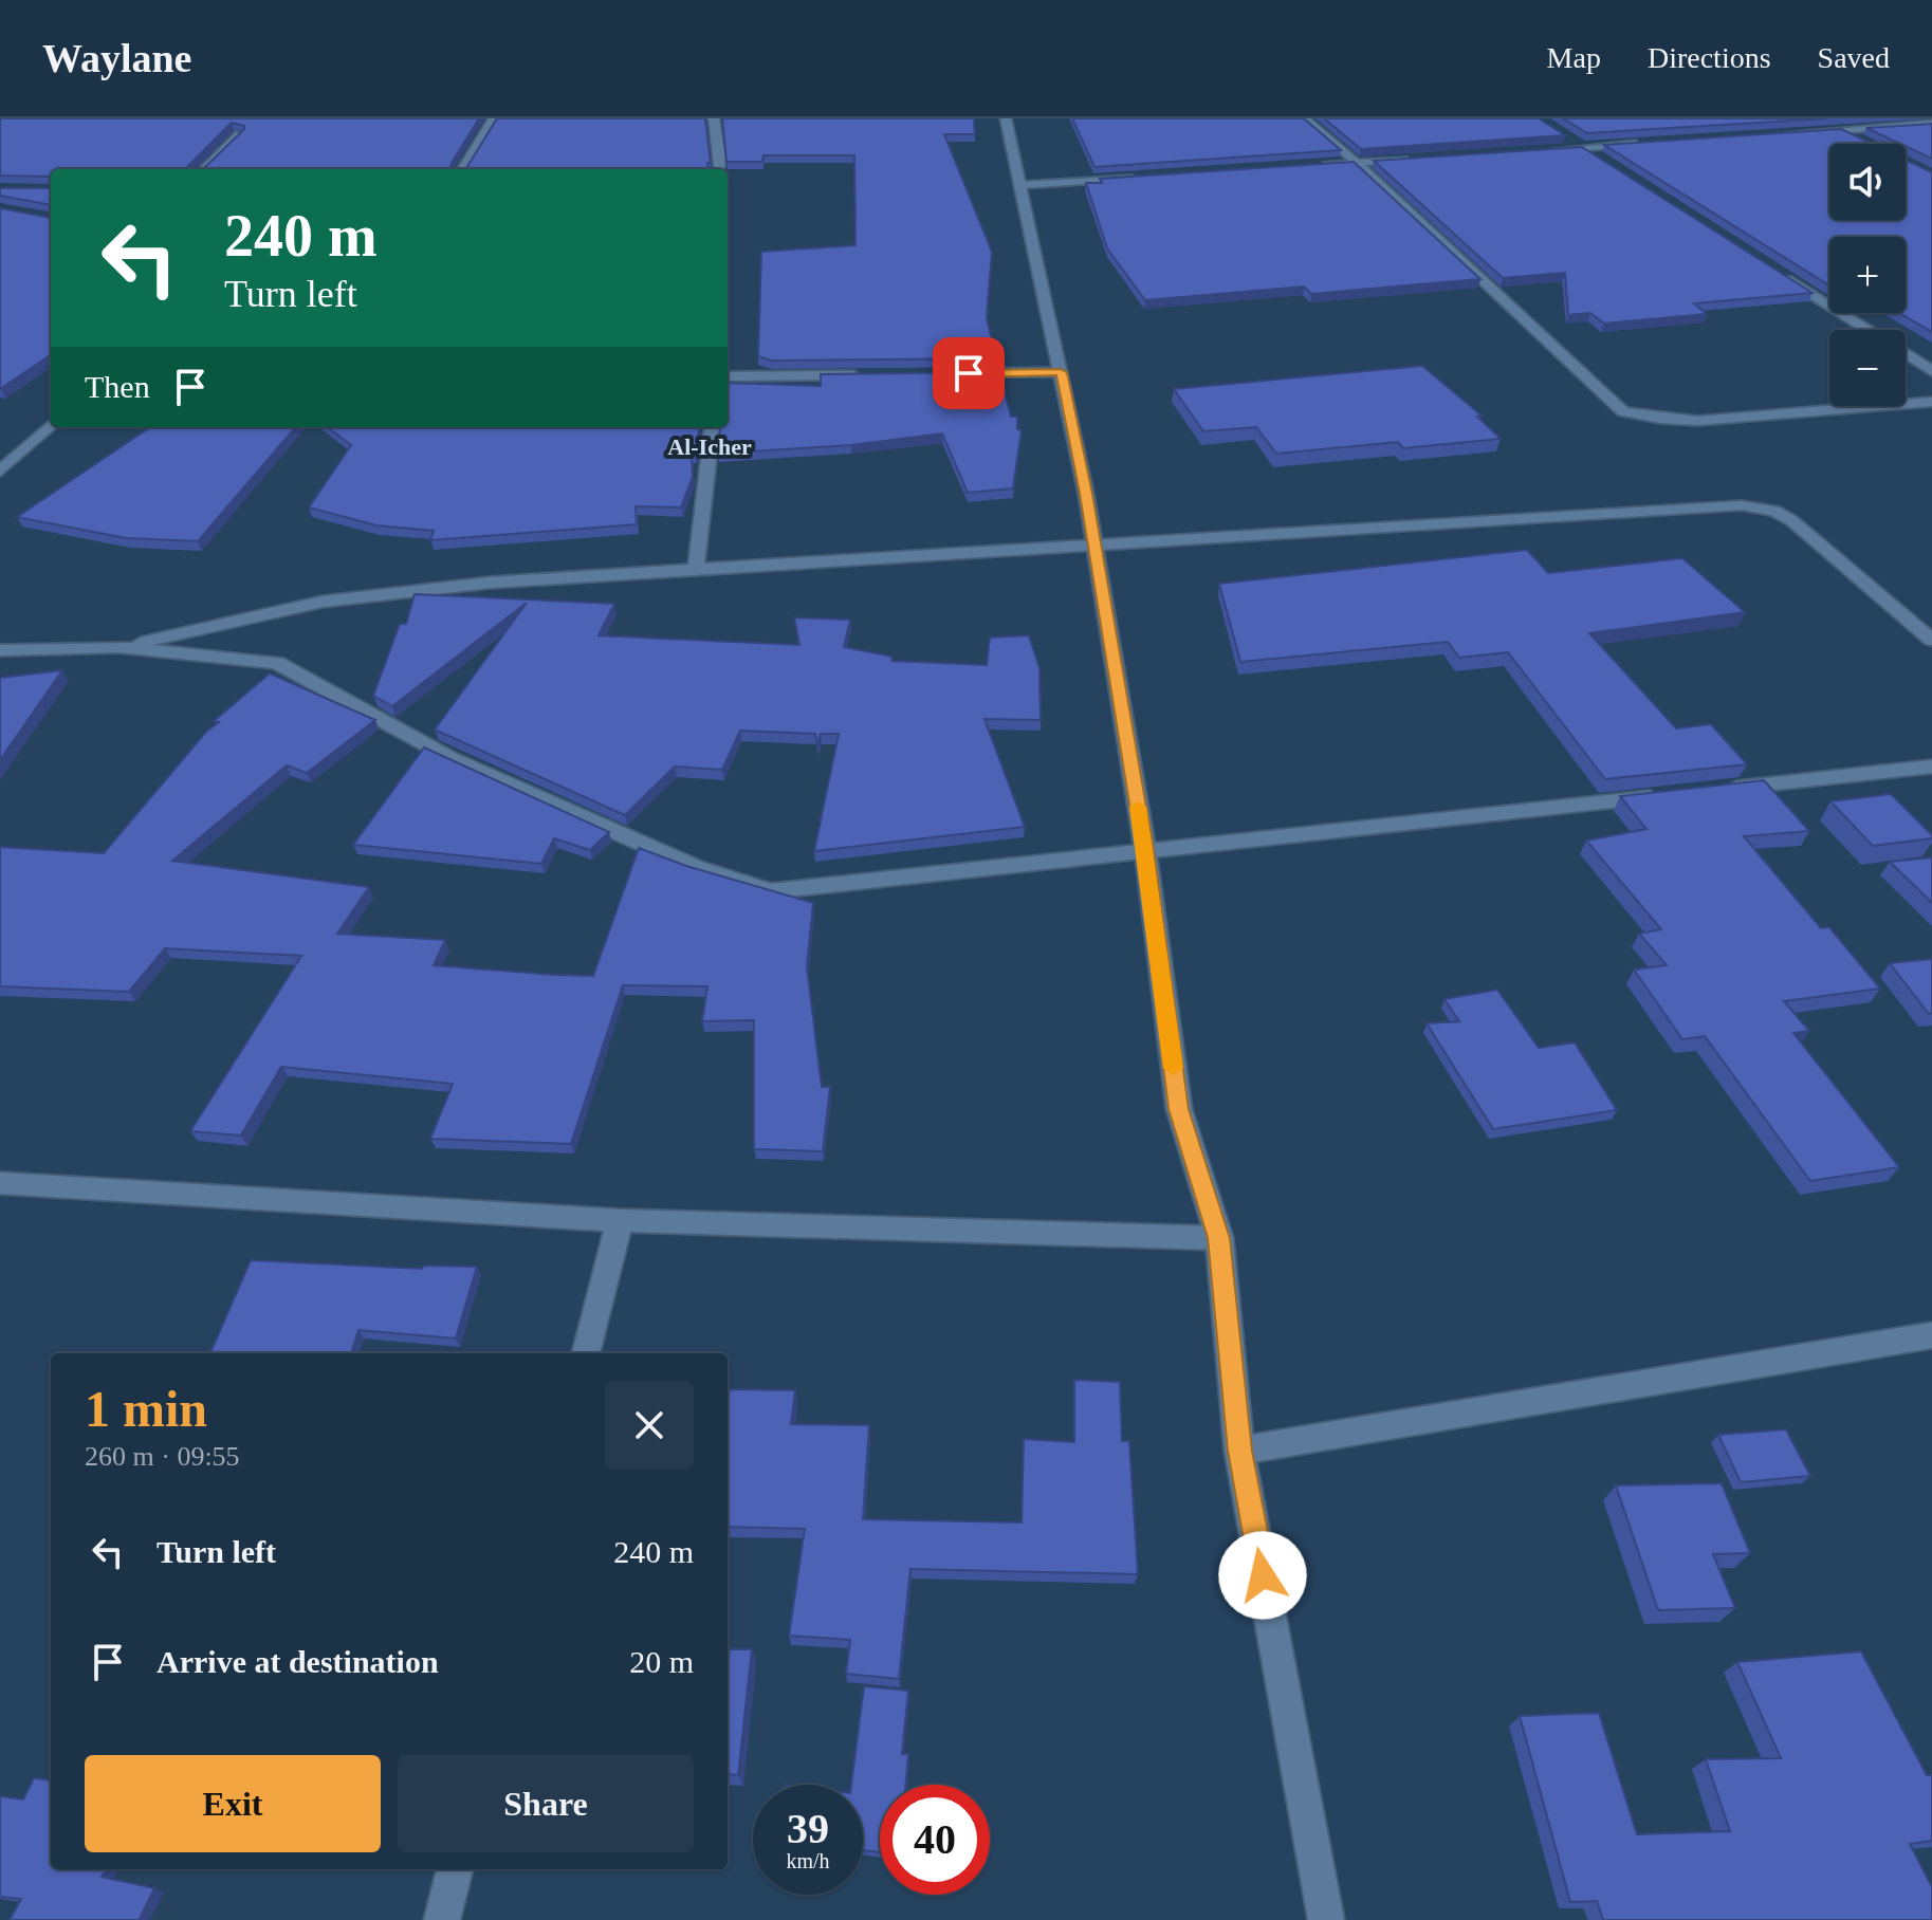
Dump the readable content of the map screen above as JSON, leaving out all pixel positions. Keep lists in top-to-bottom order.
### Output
{
  "districts": ["Al-Icher"],
  "page": {
    "header": "Waylane",
    "nav": ["Map", "Directions", "Saved"],
    "map_buttons": ["+", "−"],
    "turn": ["240 m", "Turn left"],
    "then": "Then",
    "heading": ["1 min", "260 m · 09:55"],
    "list": [
      {
        "name": "Turn left",
        "value": "240 m"
      },
      {
        "name": "Arrive at destination",
        "value": "20 m"
      }
    ],
    "buttons": ["Exit", "Share"],
    "speed": "39 km/h",
    "limit": "40"
  }
}
